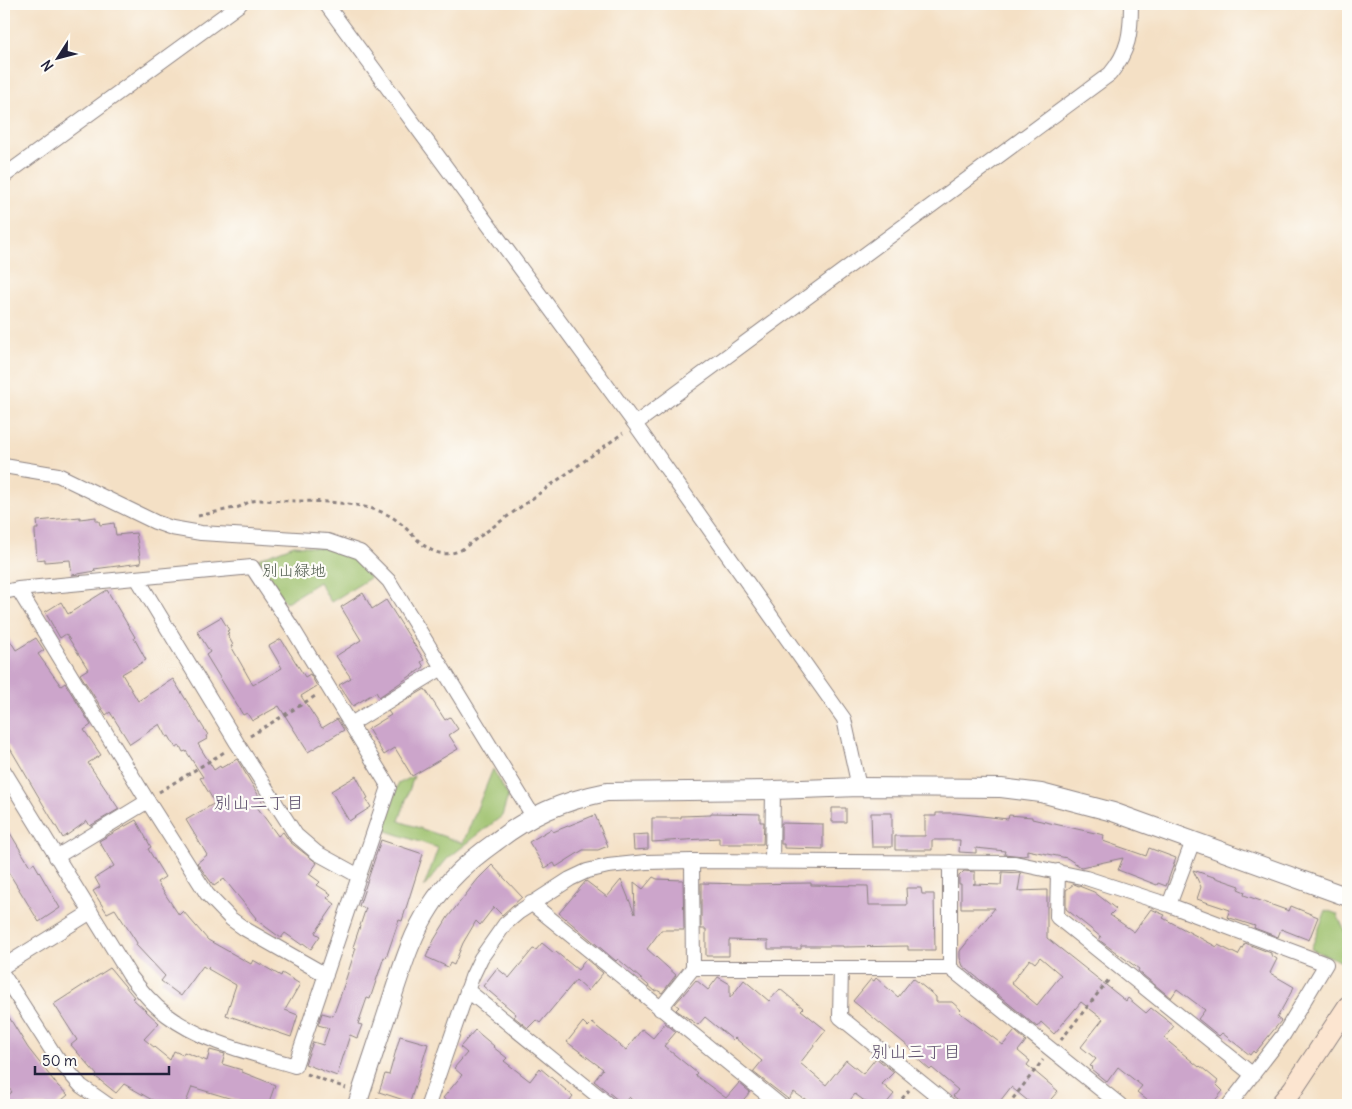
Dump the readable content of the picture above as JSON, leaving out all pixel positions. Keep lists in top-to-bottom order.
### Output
{
  "districts": ["別山二丁目", "別山三丁目"],
  "parks": ["別山緑地"],
  "scale_bar": "50 m",
  "north": "bottom left"
}
